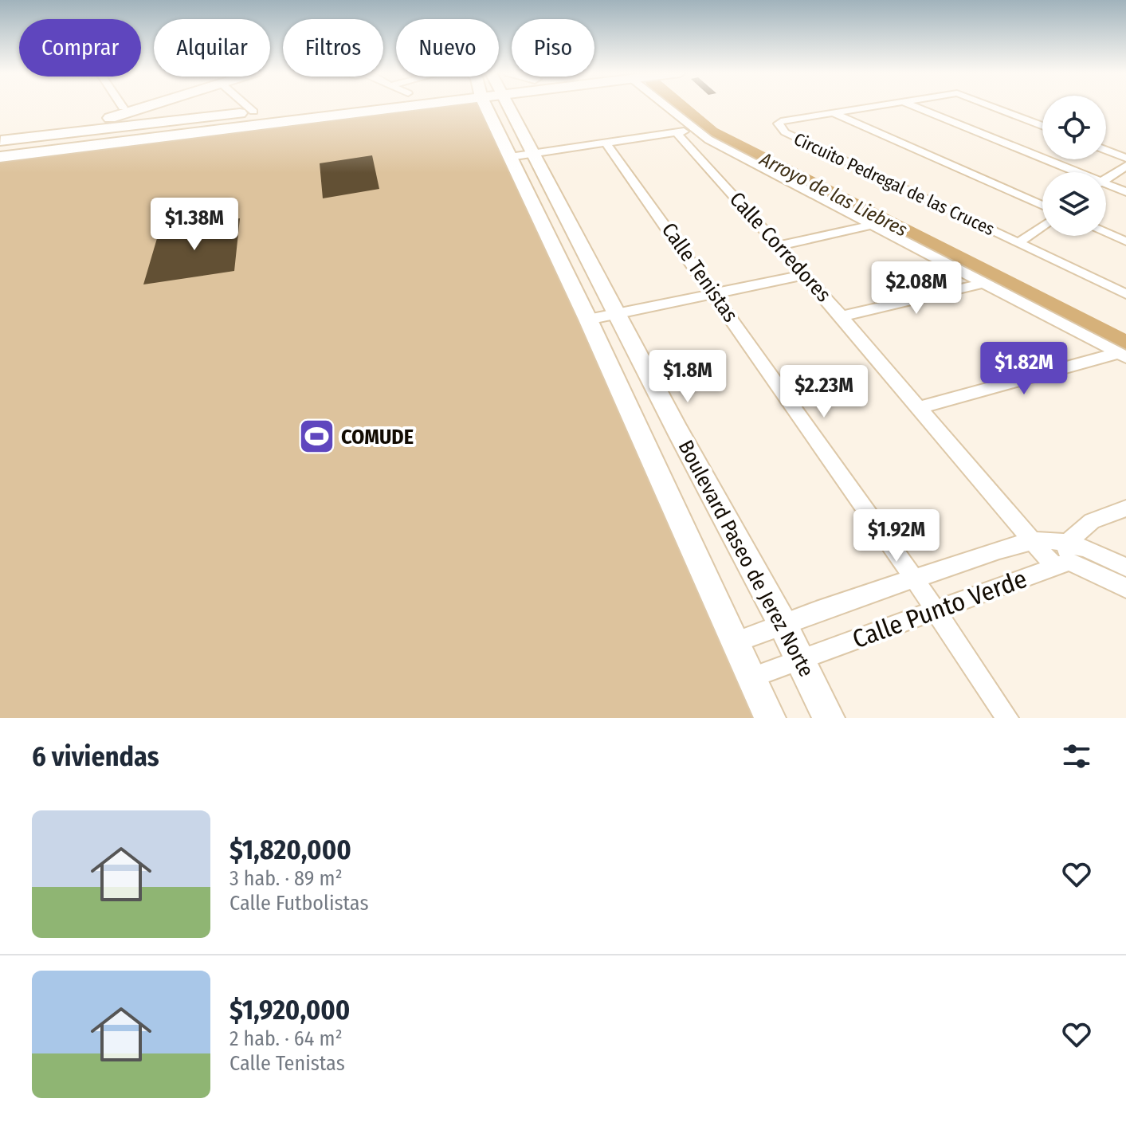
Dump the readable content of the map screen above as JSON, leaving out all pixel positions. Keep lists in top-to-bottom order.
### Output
{
  "streets": {
    "main road": ["Boulevard Paseo de Jerez Norte"],
    "street": [
      "Circuito Pedregal de las Cruces",
      "Calle Corredores",
      "Calle Tenistas",
      "Calle Punto Verde"
    ]
  },
  "crossings": [
    ["Calle Corredores", "Calle Punto Verde"],
    ["Calle Tenistas", "Calle Punto Verde"],
    ["Boulevard Paseo de Jerez Norte", "Calle Punto Verde"]
  ],
  "water": ["Arroyo de las Liebres"],
  "places": {
    "sports": ["COMUDE"]
  },
  "page": {
    "chip": [
      "Comprar",
      "Alquilar",
      "Filtros",
      "Nuevo",
      "Piso"
    ],
    "price": [
      "$1.38M",
      "$2.08M",
      "$1.82M",
      "$1.8M",
      "$2.23M",
      "$1.92M"
    ],
    "heading": "6 viviendas",
    "list": [
      {
        "name": "$1,820,000",
        "note": "3 hab. · 89 m² · Calle Futbolistas"
      },
      {
        "name": "$1,920,000",
        "note": "2 hab. · 64 m² · Calle Tenistas"
      }
    ]
  }
}
